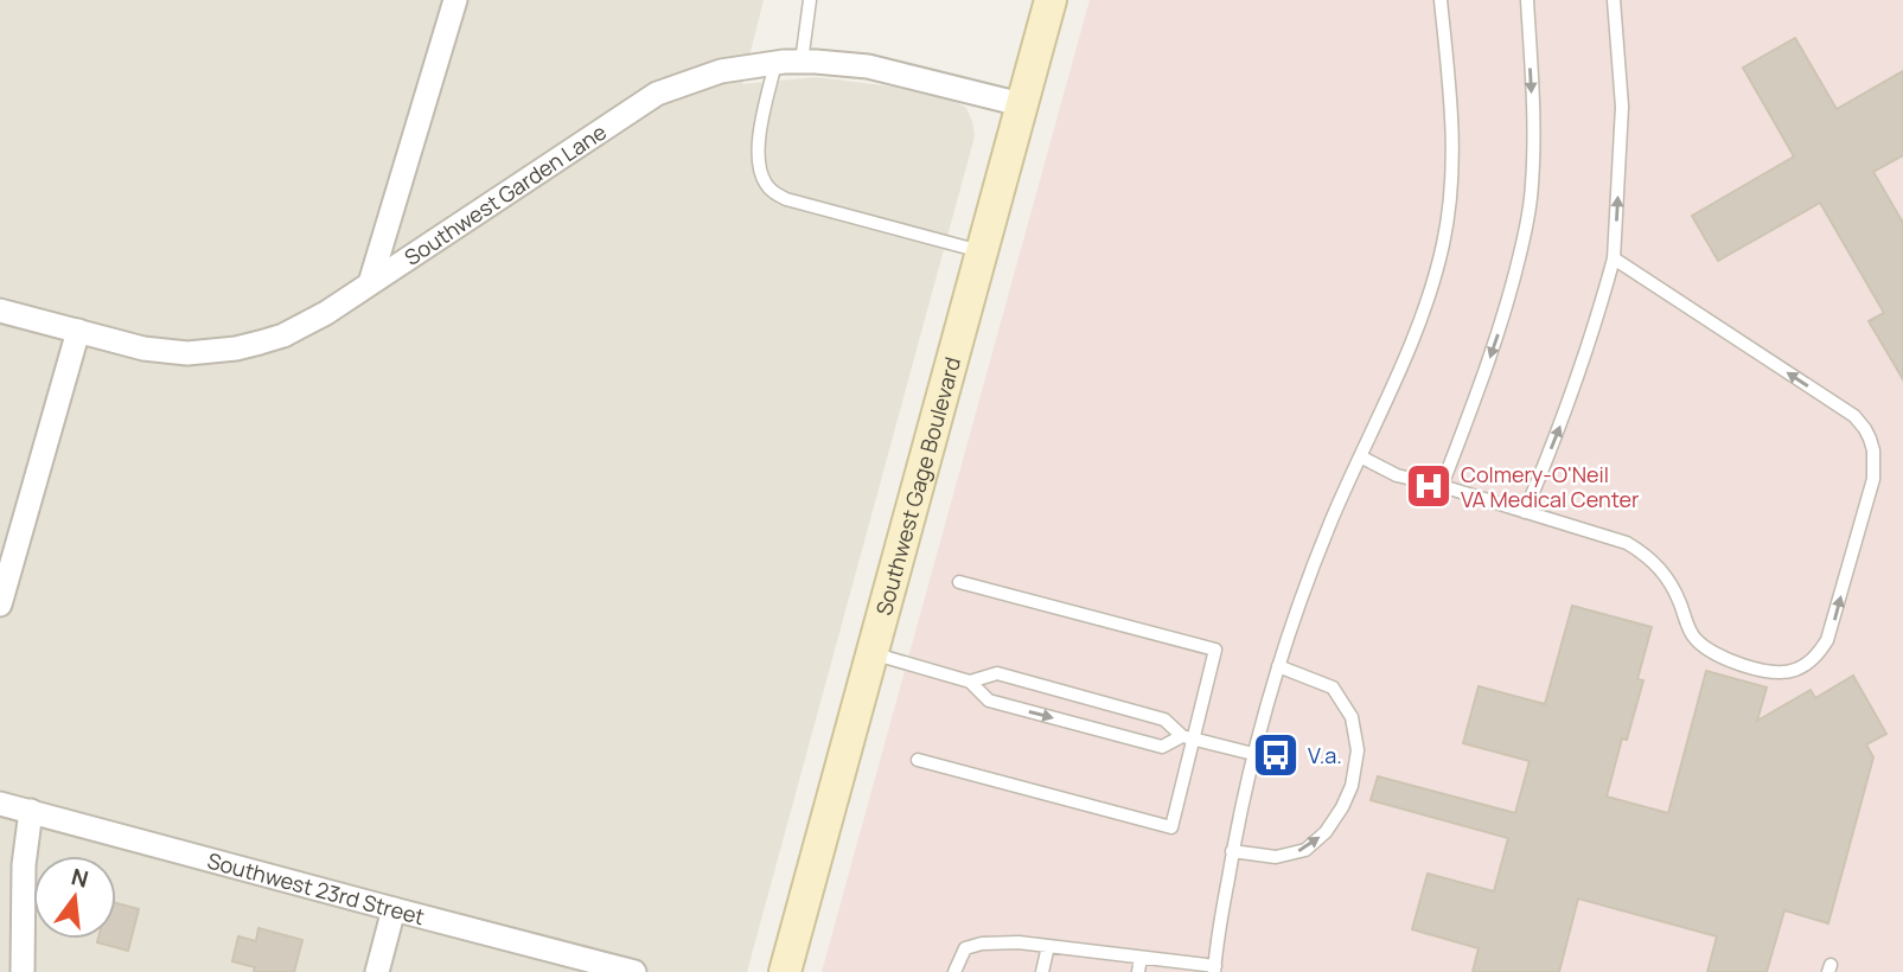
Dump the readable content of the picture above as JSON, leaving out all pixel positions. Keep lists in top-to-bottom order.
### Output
{
  "streets": {
    "main road": ["Southwest Gage Boulevard"],
    "street": ["Southwest Garden Lane", "Southwest 23rd Street"]
  },
  "crossings": [
    ["Southwest Garden Lane", "Southwest Gage Boulevard"]
  ],
  "places": {
    "hospital": ["Colmery-O'Neil VA Medical Center"],
    "bus stop": ["V.a."]
  },
  "north": "top"
}
